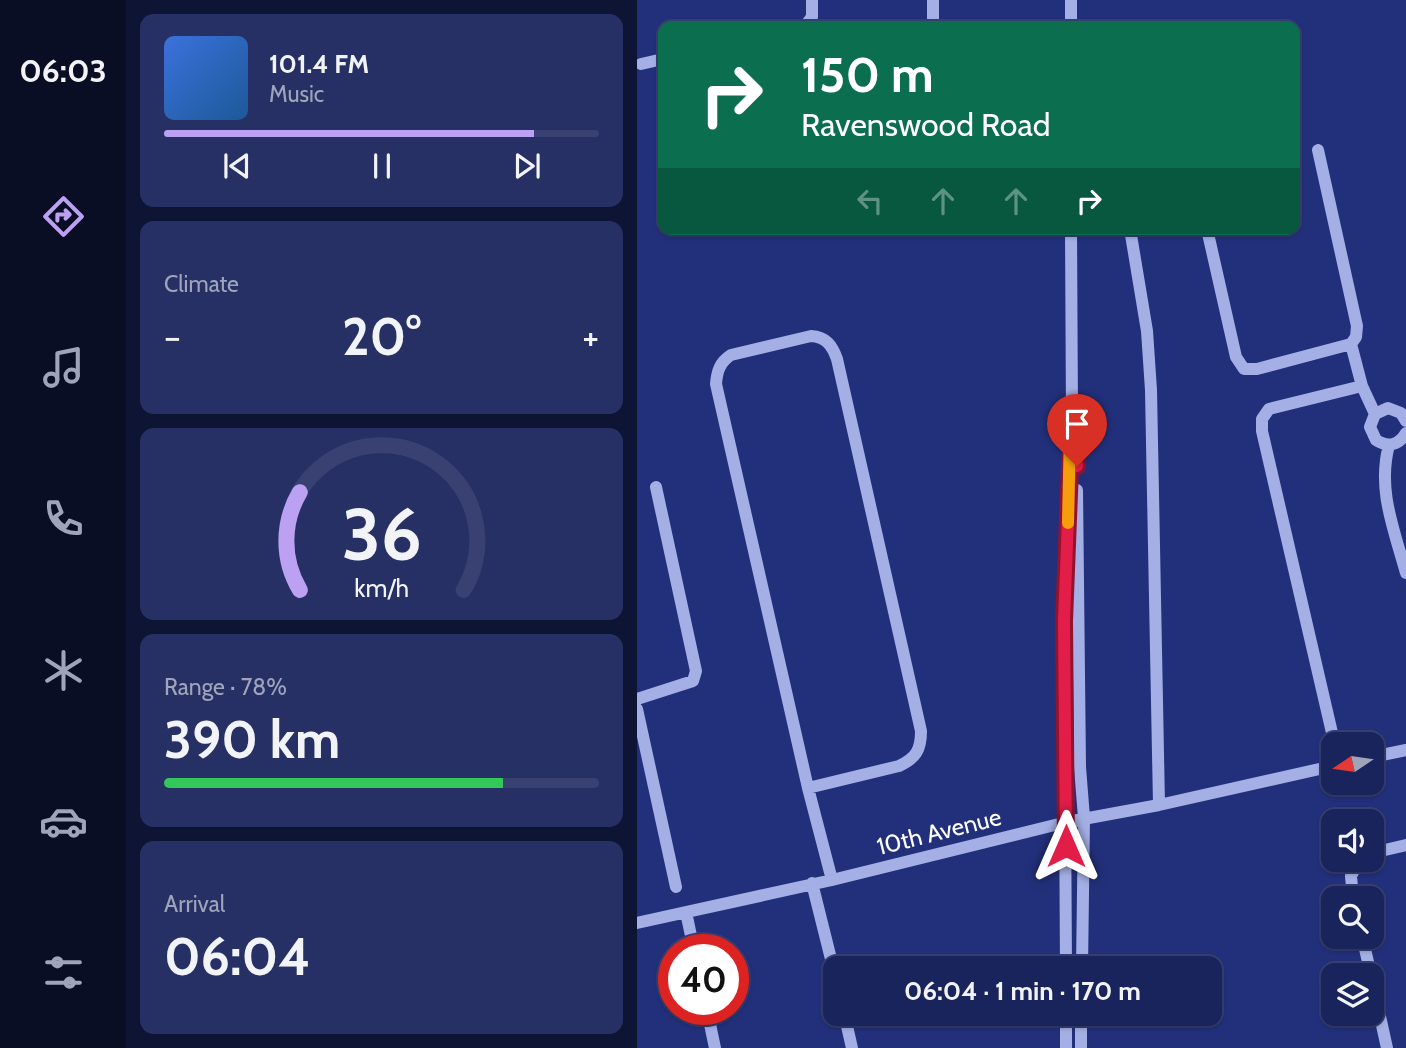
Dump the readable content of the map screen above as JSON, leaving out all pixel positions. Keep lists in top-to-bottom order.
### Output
{
  "streets": {
    "street": ["10th Avenue"]
  },
  "north": "left",
  "page": {
    "tabs": "06:03",
    "turn": ["150 m", "Ravenswood Road"],
    "song": ["101.4 FM", "Music"],
    "tile": [
      "Climate",
      ["Range · 78%", "390 km"],
      ["Arrival", "06:04"]
    ],
    "heat": ["−", "20°", "+"],
    "limit": "40",
    "trip": "06:04 · 1 min · 170 m",
    "gauge": ["36", "km/h"]
  }
}
